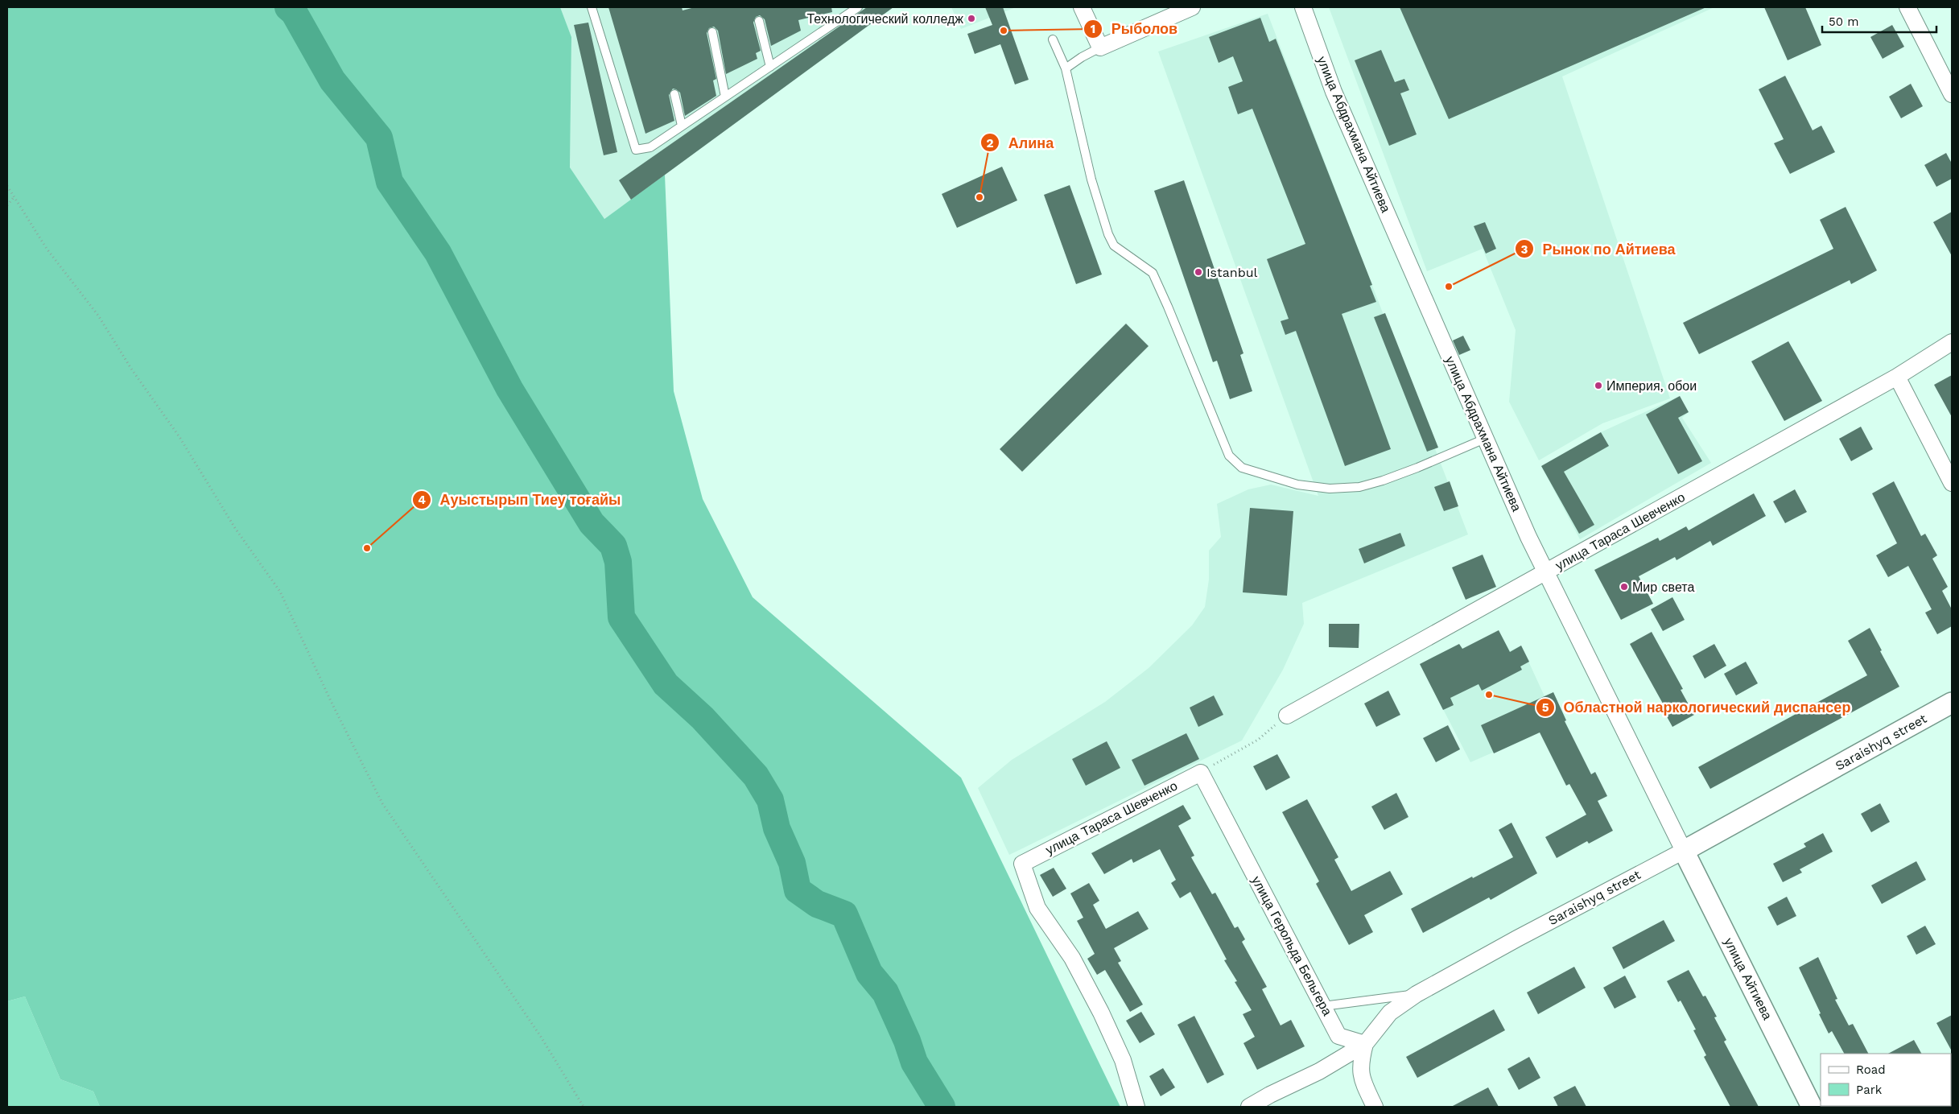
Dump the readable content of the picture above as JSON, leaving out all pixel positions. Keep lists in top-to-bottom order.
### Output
{
  "streets": {
    "street": [
      "улица Абдрахмана Айтиева",
      "улица Тараса Шевченко",
      "Saraishyq street",
      "улица Герольда Бельгера",
      "улица Айтиева"
    ]
  },
  "crossings": [
    ["улица Абдрахмана Айтиева", "улица Тараса Шевченко"],
    ["улица Абдрахмана Айтиева", "Saraishyq street"],
    ["улица Абдрахмана Айтиева", "улица Айтиева"],
    ["улица Тараса Шевченко", "улица Герольда Бельгера"],
    ["Saraishyq street", "улица Герольда Бельгера"],
    ["Saraishyq street", "улица Айтиева"]
  ],
  "places": [
    "Технологический колледж",
    "Рыболов",
    "Алина",
    "Istanbul",
    "Рынок по Айтиева",
    "Империя, обои",
    "Ауыстырып Тиеу тоғайы",
    "Мир света",
    "Областной наркологический диспансер"
  ],
  "legend": ["Road", "Park"],
  "scale_bar": "50 m"
}
